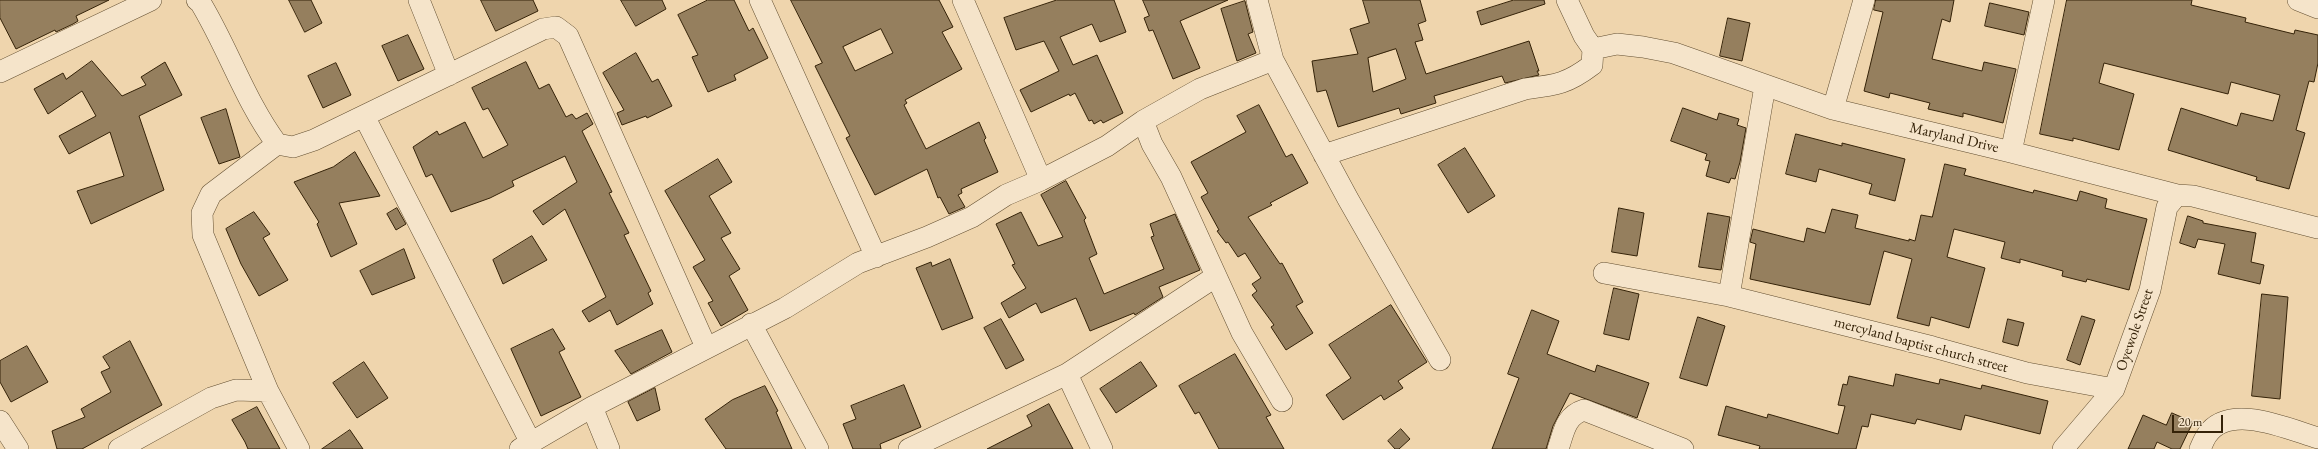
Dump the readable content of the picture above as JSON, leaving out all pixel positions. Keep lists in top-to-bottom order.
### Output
{
  "streets": {
    "street": ["Maryland Drive", "Oyewole Street", "mercyland baptist church street"]
  },
  "crossings": [
    ["Maryland Drive", "Oyewole Street"],
    ["Oyewole Street", "mercyland baptist church street"]
  ],
  "scale_bar": "20 m"
}
